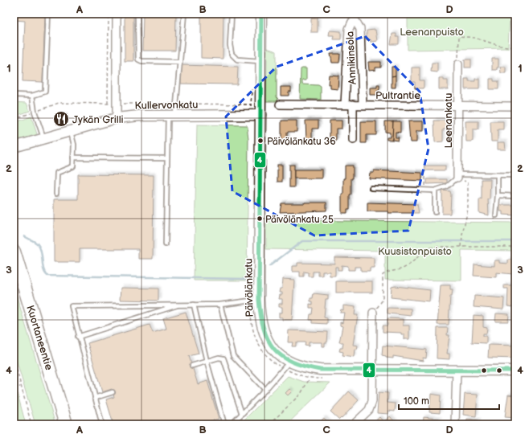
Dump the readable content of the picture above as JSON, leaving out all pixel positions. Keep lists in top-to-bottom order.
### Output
{
  "streets": {
    "highway": ["Kuortaneentie"],
    "street": [
      "Annikinsola",
      "Pultrantie",
      "Kullervonkatu",
      "Leenankatu",
      "Päivölänkatu"
    ]
  },
  "crossings": [
    ["Annikinsola", "Pultrantie"],
    ["Pultrantie", "Leenankatu"],
    ["Kullervonkatu", "Päivölänkatu"]
  ],
  "parks": ["Leenanpuisto", "Kuusistonpuisto"],
  "places": {
    "restaurant": ["Jykän Grilli"],
    "other": ["Päivölänkatu 36", "Päivölänkatu 25"]
  },
  "lines": ["transit line 4"],
  "scale_bar": "100 m",
  "grid": {
    "columns": [
      "A",
      "B",
      "C",
      "D"
    ],
    "rows": [
      "1",
      "2",
      "3",
      "4"
    ]
  }
}
